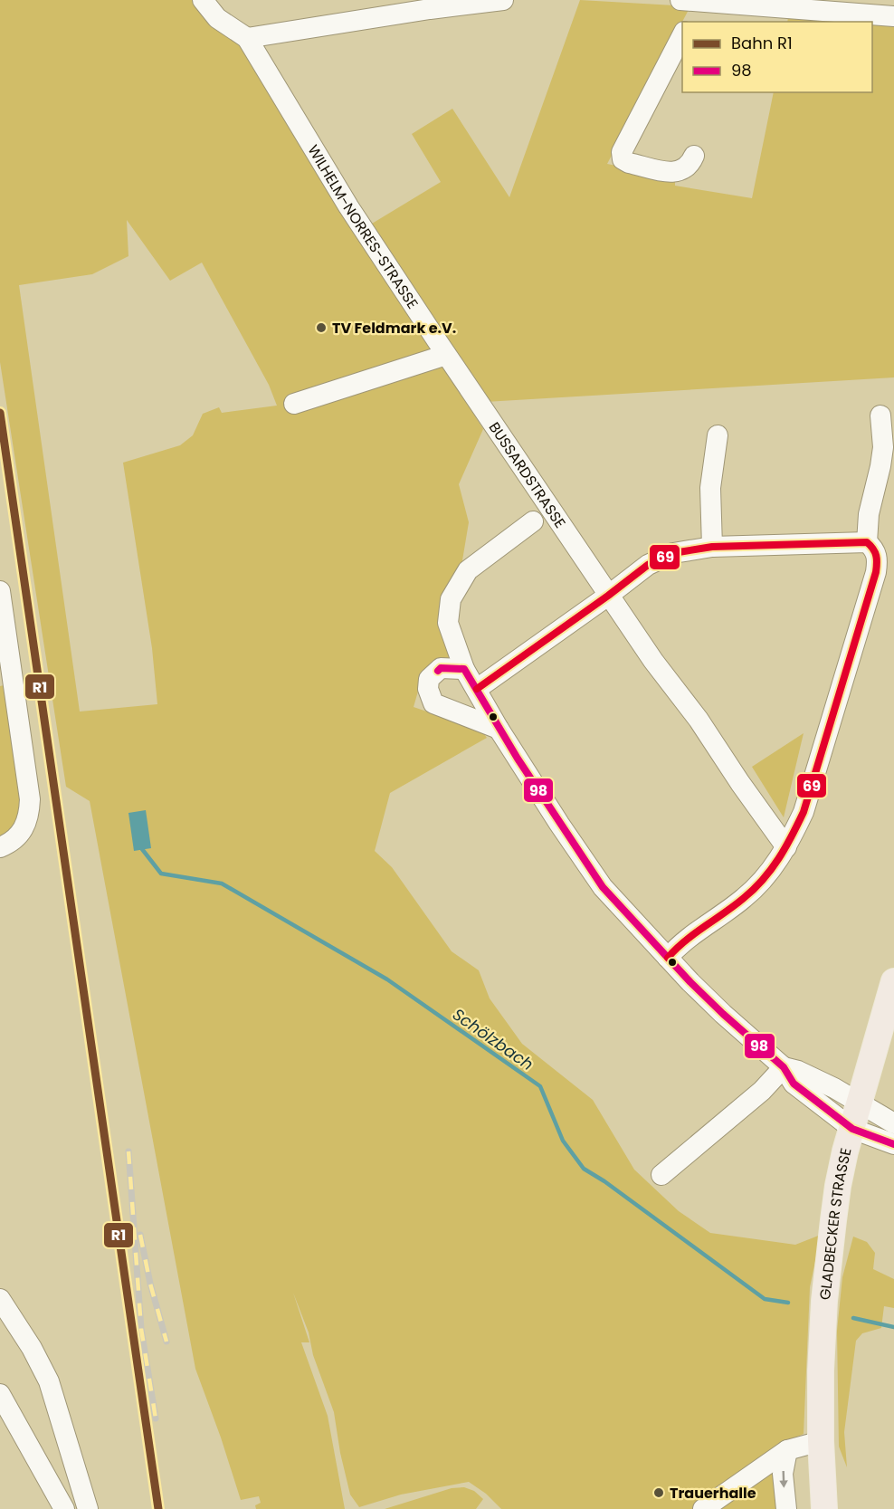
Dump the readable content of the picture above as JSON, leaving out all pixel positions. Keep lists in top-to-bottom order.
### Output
{
  "streets": {
    "main road": ["GLADBECKER STRASSE"],
    "street": ["WILHELM-NORRES-STRASSE", "BUSSARDSTRASSE"]
  },
  "crossings": [
    ["WILHELM-NORRES-STRASSE", "BUSSARDSTRASSE"]
  ],
  "water": ["Schölzbach"],
  "places": ["TV Feldmark e.V.", "Trauerhalle"],
  "lines": ["rail line R1", "transit line 69", "transit line 98"],
  "legend": ["Bahn R1", "98"]
}
